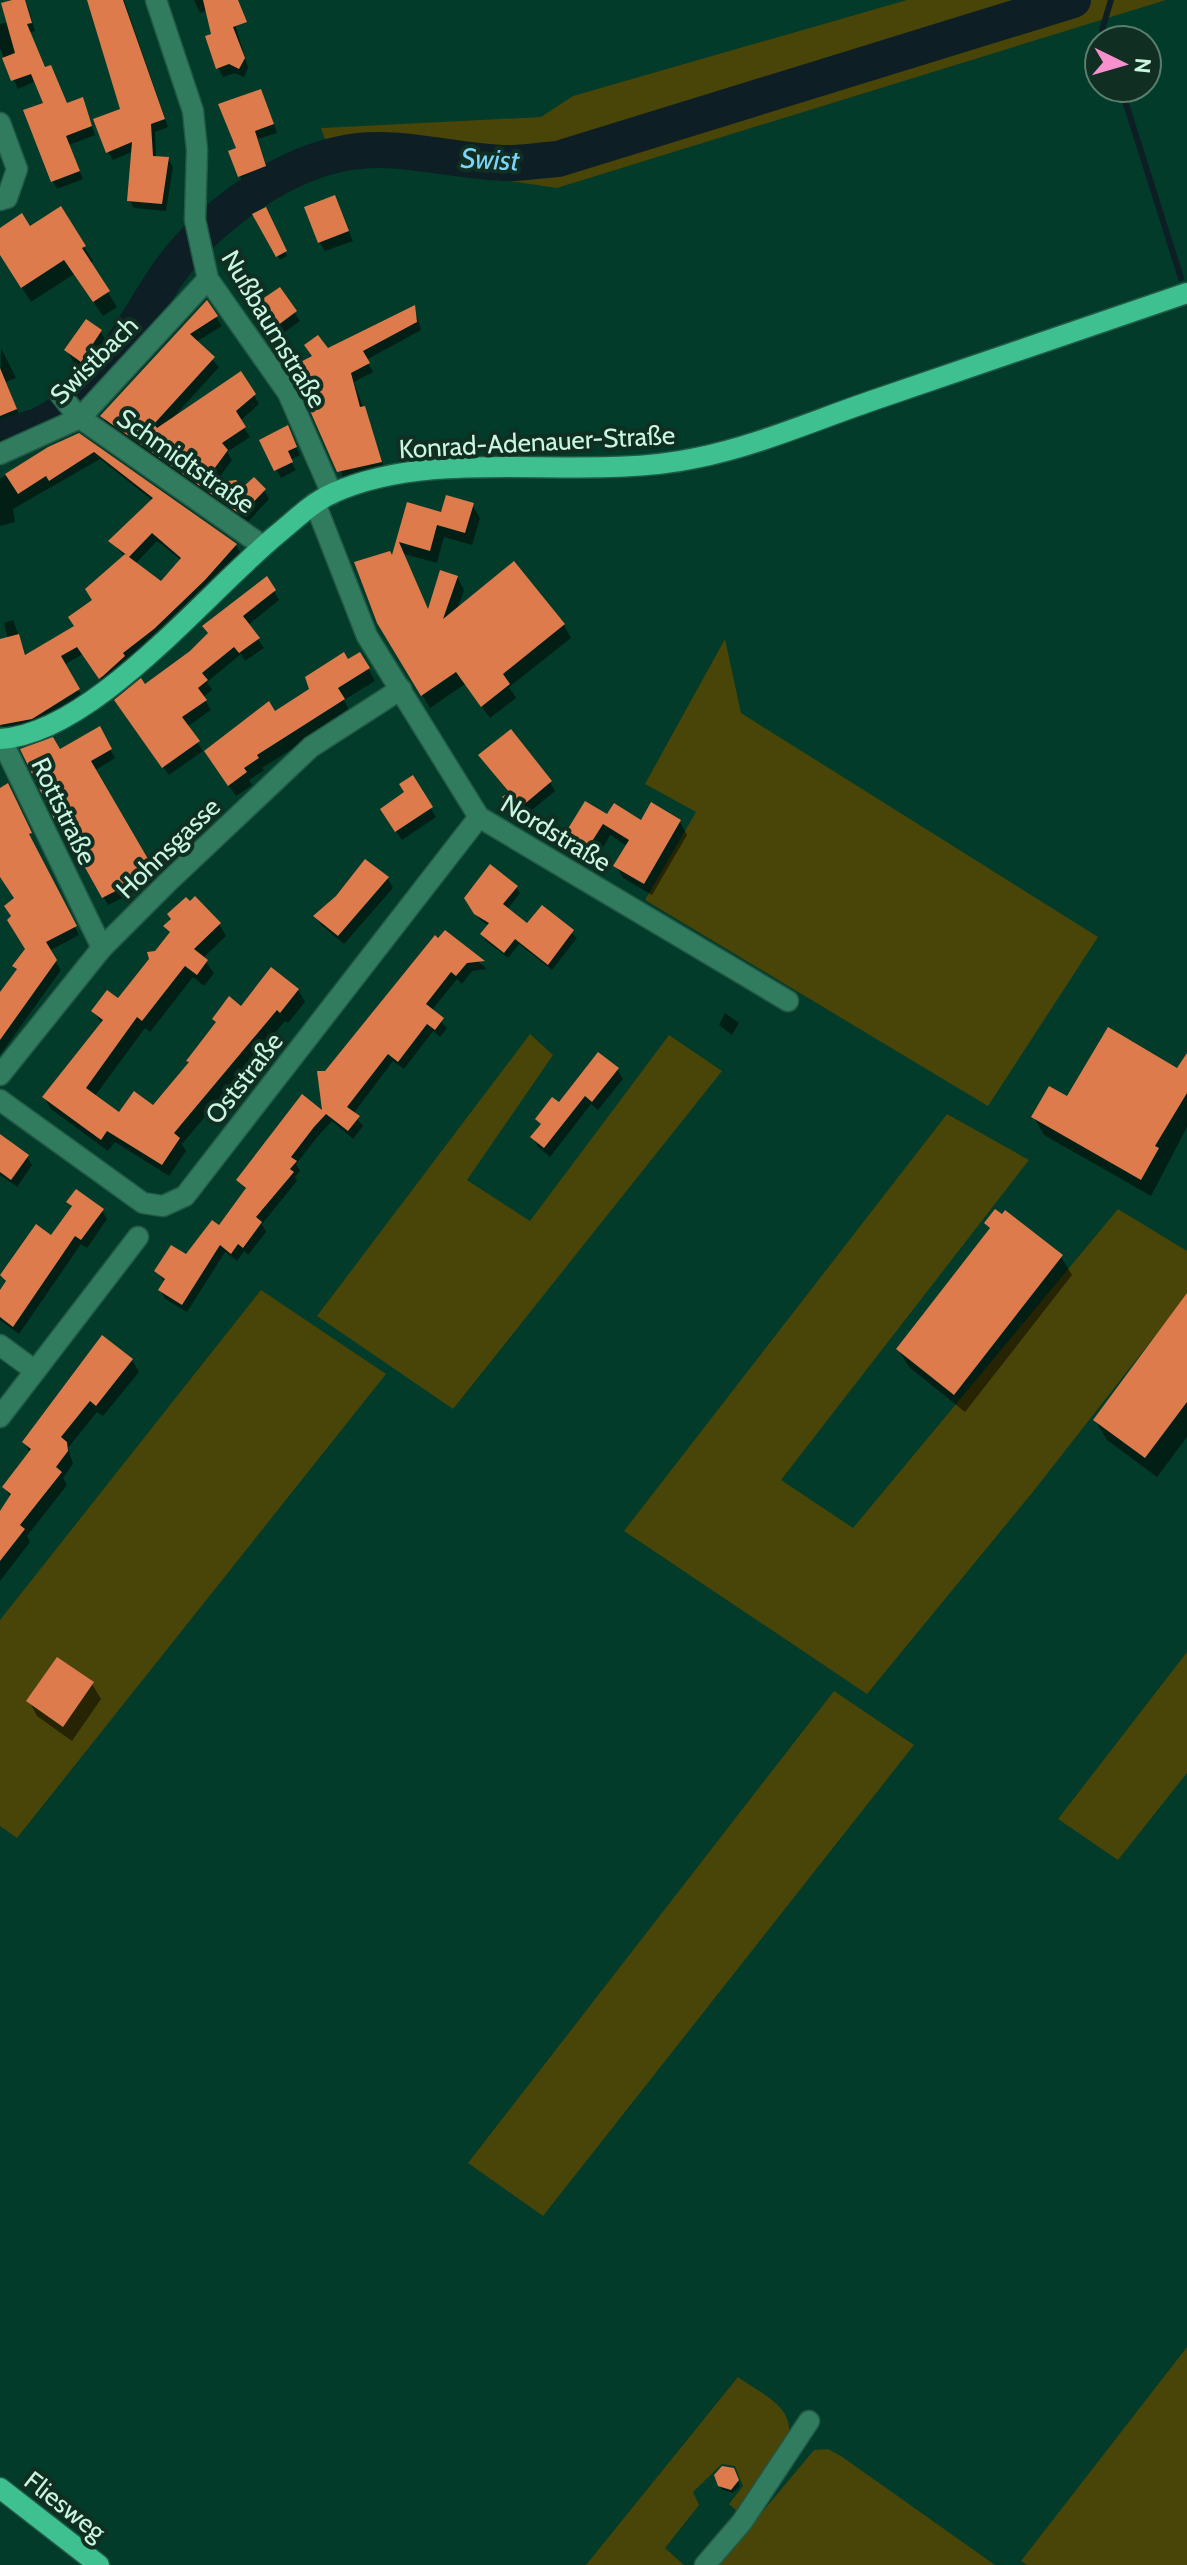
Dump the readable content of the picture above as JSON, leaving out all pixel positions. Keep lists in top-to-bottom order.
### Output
{
  "streets": {
    "main road": ["Konrad-Adenauer-Straße", "Fliesweg"],
    "street": [
      "Nußbaumstraße",
      "Swistbach",
      "Schmidtstraße",
      "Rottstraße",
      "Nordstraße",
      "Hohnsgasse",
      "Oststraße"
    ]
  },
  "crossings": [
    ["Nußbaumstraße", "Swistbach"],
    ["Nußbaumstraße", "Konrad-Adenauer-Straße"],
    ["Nußbaumstraße", "Nordstraße"],
    ["Swistbach", "Schmidtstraße"],
    ["Konrad-Adenauer-Straße", "Schmidtstraße"],
    ["Konrad-Adenauer-Straße", "Rottstraße"],
    ["Konrad-Adenauer-Straße", "Nordstraße"],
    ["Rottstraße", "Hohnsgasse"],
    ["Nordstraße", "Hohnsgasse"],
    ["Nordstraße", "Oststraße"]
  ],
  "water": ["Swist"],
  "north": "right"
}
